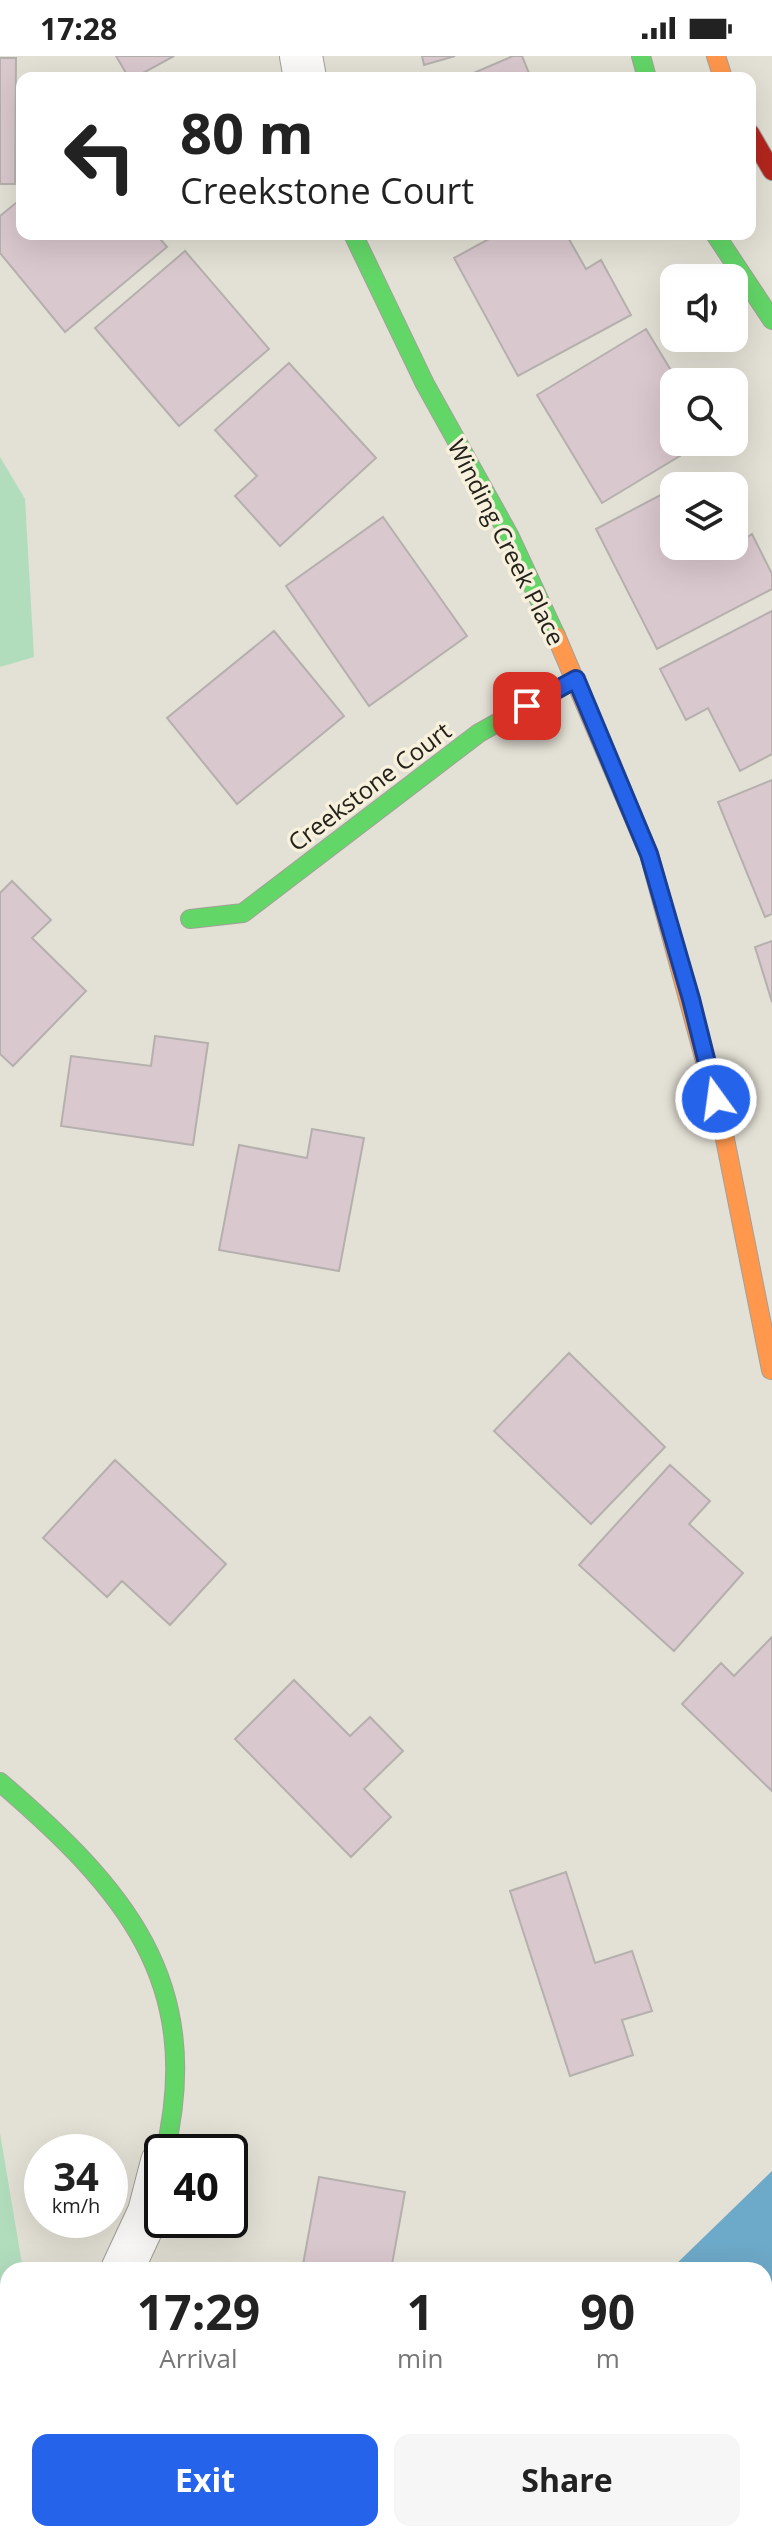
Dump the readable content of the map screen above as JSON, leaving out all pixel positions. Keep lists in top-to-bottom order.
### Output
{
  "streets": {
    "street": ["Winding Creek Place", "Creekstone Court"]
  },
  "crossings": [
    ["Winding Creek Place", "Creekstone Court"]
  ],
  "page": {
    "status": "17:28",
    "turn": ["80 m", "Creekstone Court"],
    "speed": "34 km/h",
    "limit": "40",
    "eta": [
      "17:29",
      "Arrival",
      "1",
      "min",
      "90",
      "m"
    ],
    "buttons": ["Exit", "Share"]
  }
}
